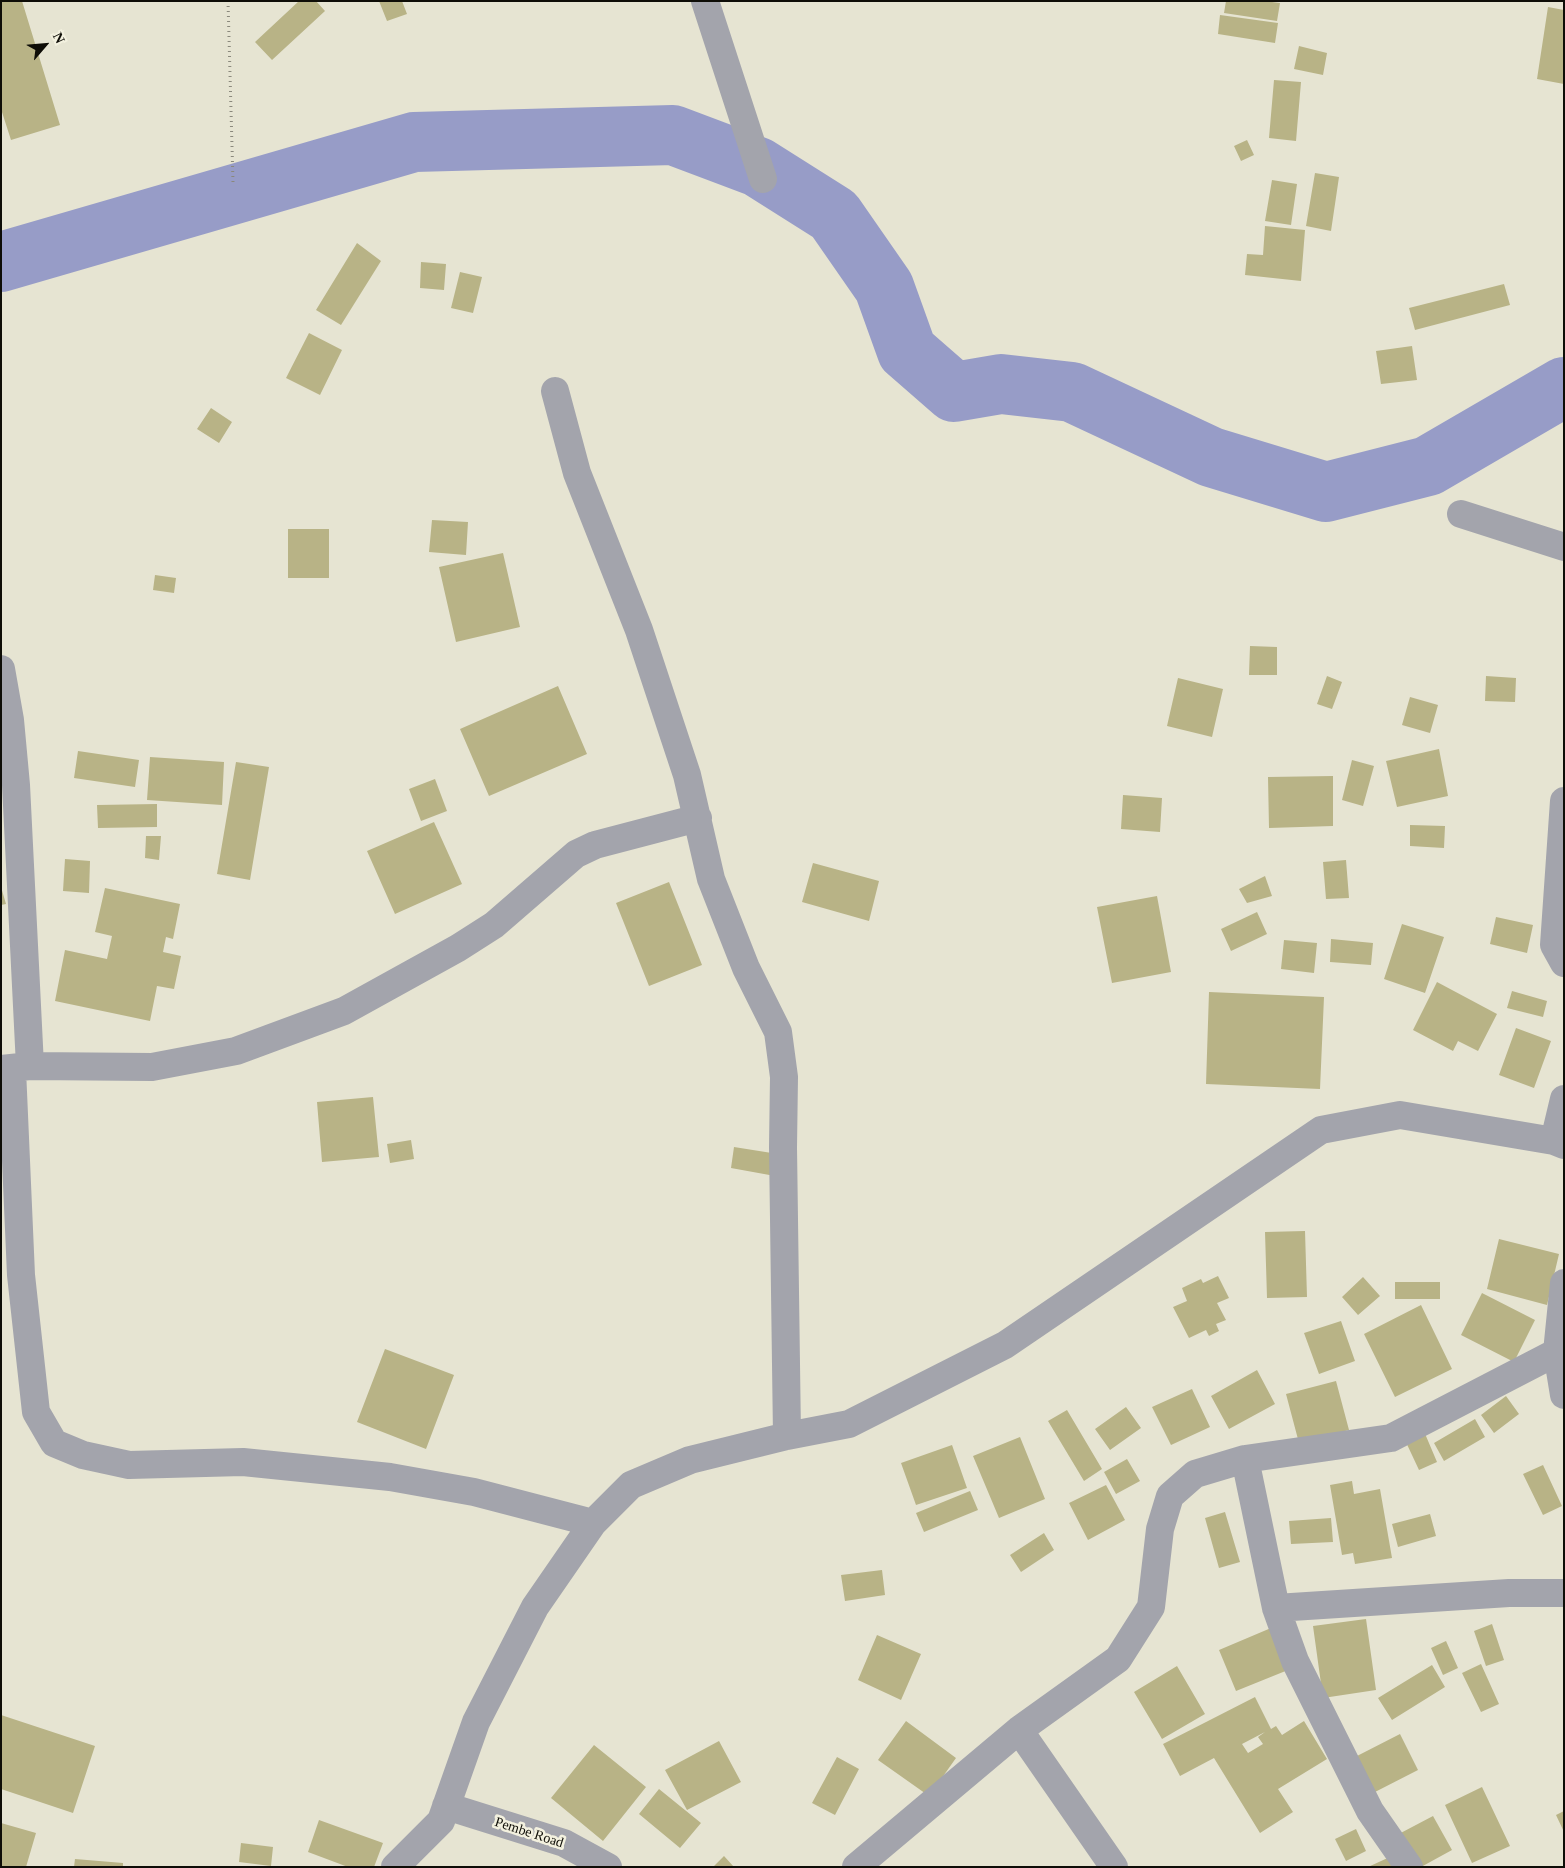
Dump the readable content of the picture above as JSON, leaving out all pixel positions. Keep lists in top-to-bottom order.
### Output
{
  "streets": {
    "street": ["Pembe Road"]
  },
  "north": "top right"
}
